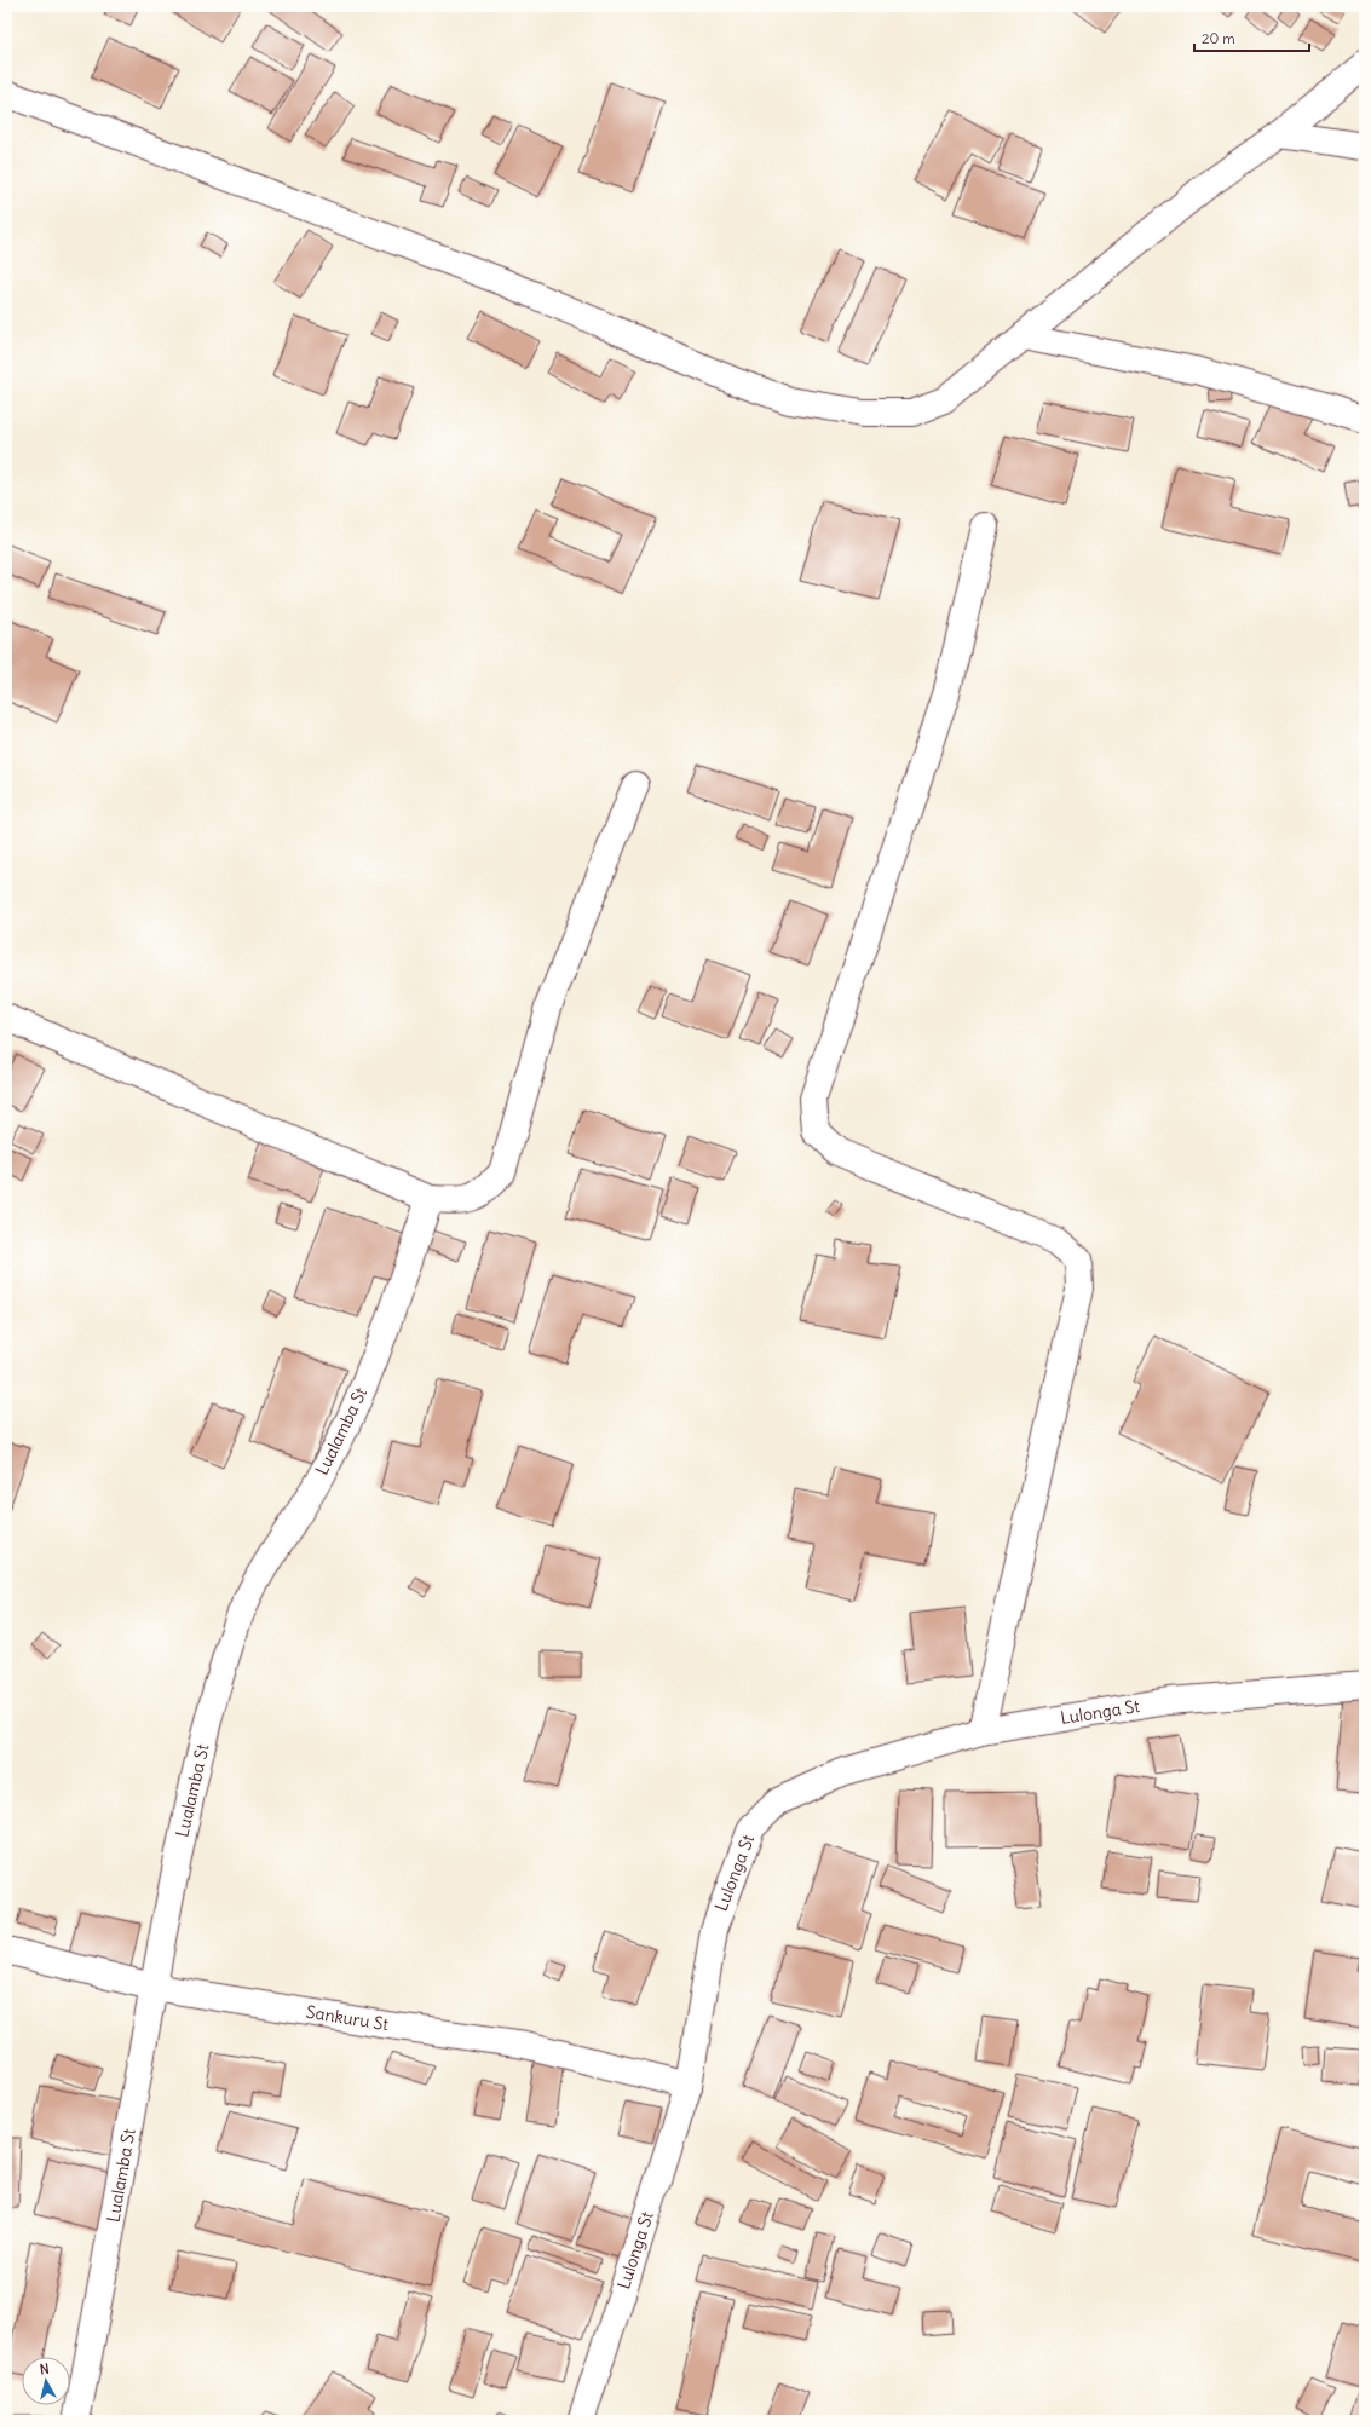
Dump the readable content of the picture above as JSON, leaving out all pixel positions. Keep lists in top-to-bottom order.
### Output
{
  "streets": {
    "street": ["Lualamba St", "Lulonga St", "Sankuru St"]
  },
  "crossings": [
    ["Lualamba St", "Sankuru St"],
    ["Lulonga St", "Sankuru St"]
  ],
  "scale_bar": "20 m",
  "north": "top"
}
